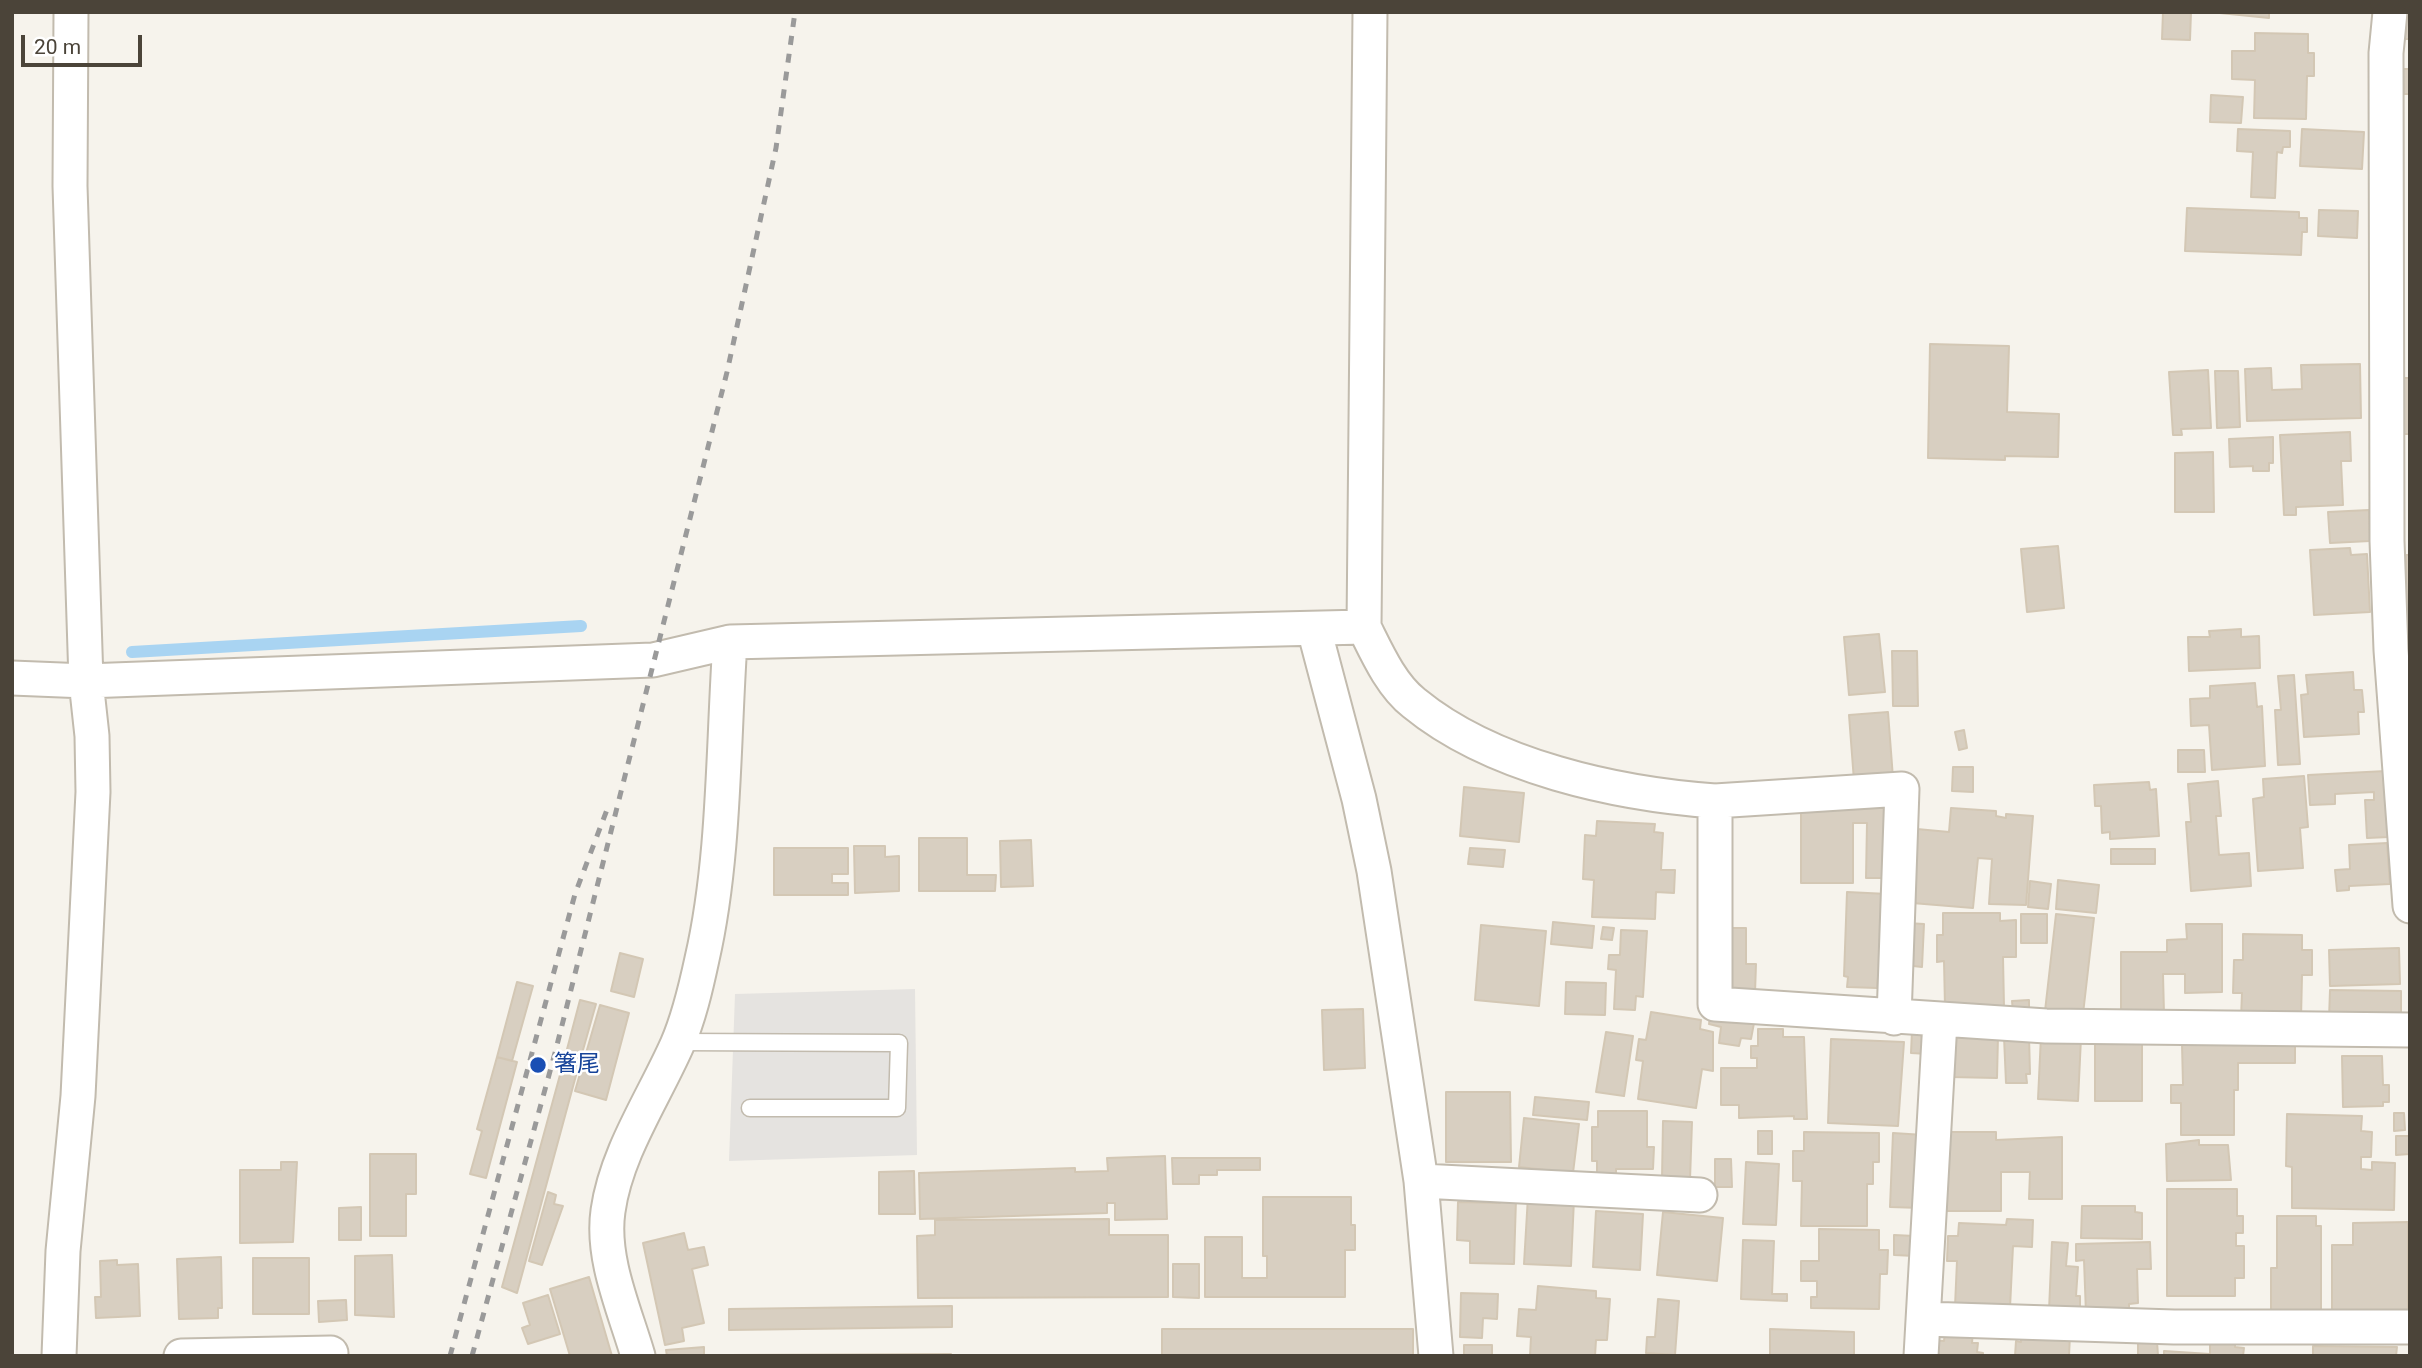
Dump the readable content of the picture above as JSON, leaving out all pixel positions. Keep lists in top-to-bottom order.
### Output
{
  "places": ["箸尾"],
  "scale_bar": "20 m"
}
